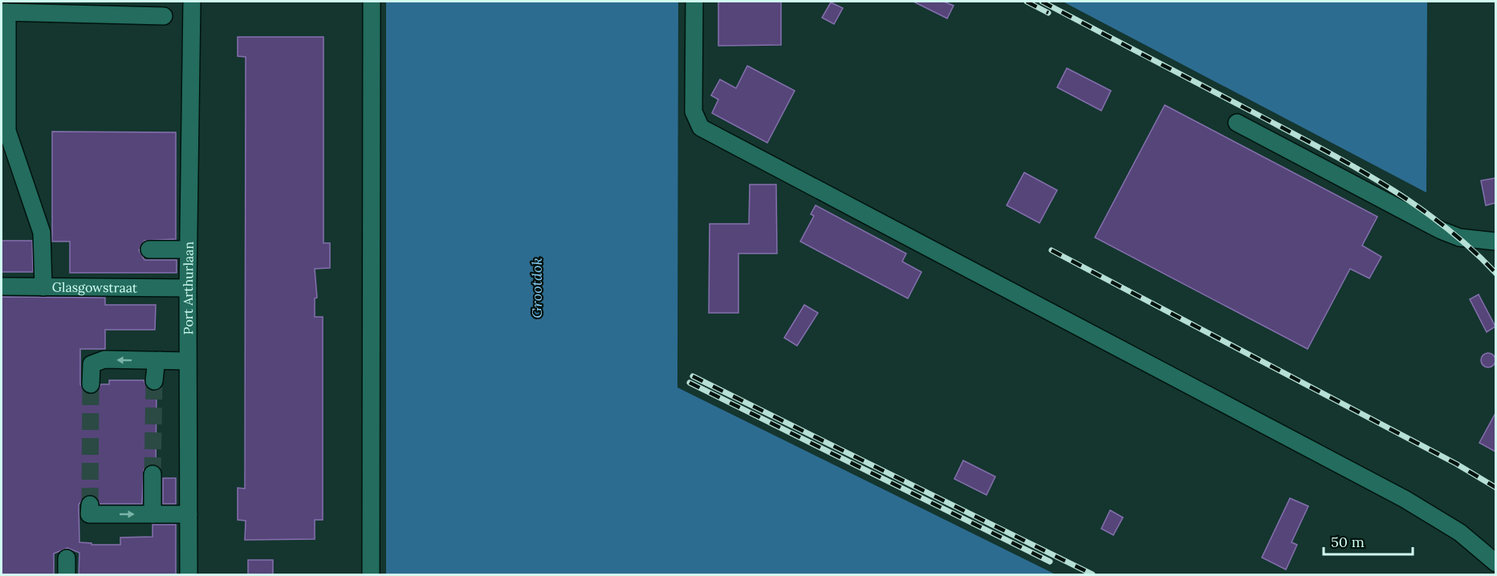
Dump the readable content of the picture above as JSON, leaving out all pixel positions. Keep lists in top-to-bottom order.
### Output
{
  "streets": {
    "street": ["Glasgowstraat", "Port Arthurlaan"]
  },
  "crossings": [
    ["Glasgowstraat", "Port Arthurlaan"]
  ],
  "water": ["Grootdok"],
  "scale_bar": "50 m"
}
